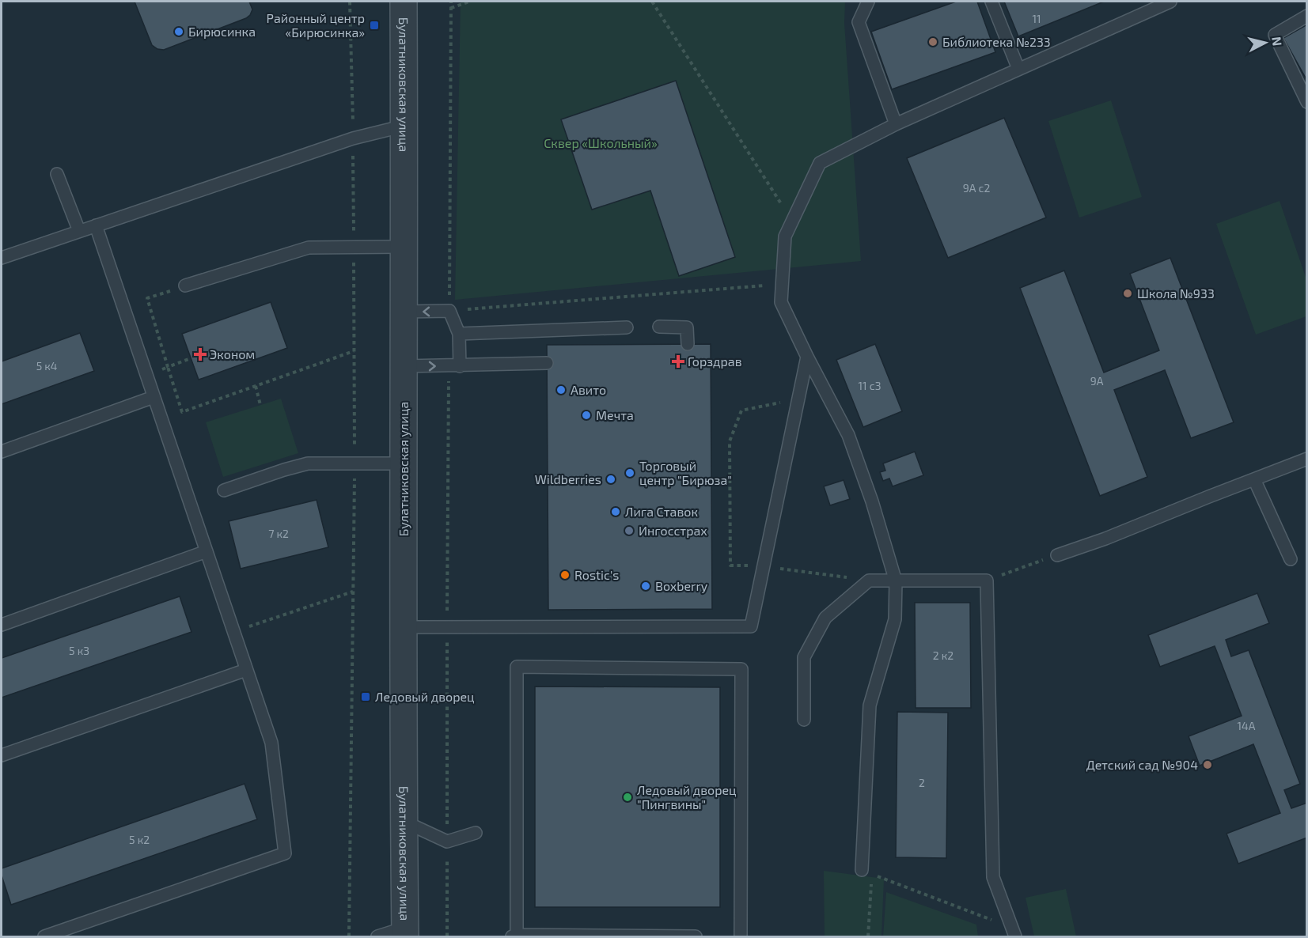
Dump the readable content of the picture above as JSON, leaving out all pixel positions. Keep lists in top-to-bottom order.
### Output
{
  "streets": {
    "street": ["Булатниковская улица"]
  },
  "parks": ["Сквер «Школьный»"],
  "places": {
    "transit": ["Районный центр «Бирюсинка»", "Ледовый дворец"],
    "other": [
      "Бирюсинка",
      "Библиотека №233",
      "Школа №933",
      "Авито",
      "Мечта",
      "Торговый центр \"Бирюза\"",
      "Wildberries",
      "Лига Ставок",
      "Ингосстрах",
      "Rostic's",
      "Boxberry",
      "Детский сад №904",
      "Ледовый дворец \"Пингвины\""
    ],
    "health": ["Эконом", "Горздрав"]
  },
  "house_numbers": [
    "11",
    "9А с2",
    "5 к4",
    "9А",
    "11 с3",
    "7 к2",
    "5 к3",
    "2 к2",
    "14А",
    "2",
    "5 к2"
  ],
  "north": "right"
}
